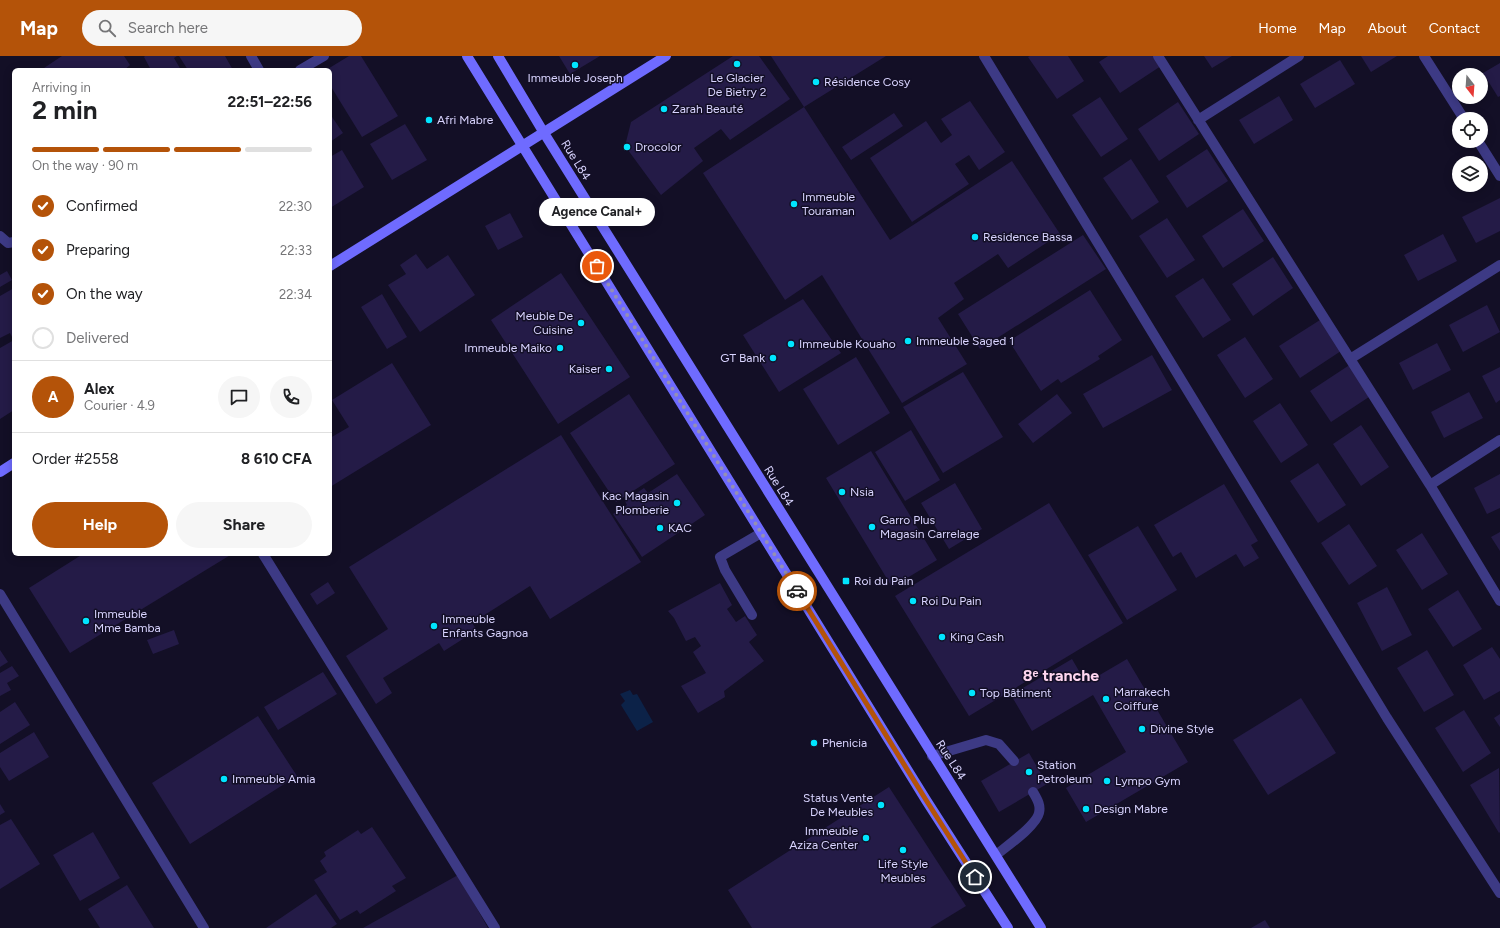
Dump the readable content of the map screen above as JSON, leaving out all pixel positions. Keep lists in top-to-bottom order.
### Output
{
  "streets": {
    "street": ["Rue L84"]
  },
  "districts": ["8ᵉ tranche"],
  "places": {
    "other": [
      "Le Glacier De Bietry 2",
      "Immeuble Joseph",
      "Résidence Cosy",
      "Zarah Beauté",
      "Afri Mabre",
      "Drocolor",
      "Immeuble Touraman",
      "Residence Bassa",
      "Agence Canal+",
      "Meuble De Cuisine",
      "Immeuble Saged 1",
      "Immeuble Kouaho",
      "Immeuble Maiko",
      "GT Bank",
      "Kaiser",
      "Nsia",
      "Kac Magasin Plomberie",
      "Garro Plus Magasin Carrelage",
      "KAC",
      "Roi Du Pain",
      "Immeuble Mme Bamba",
      "Immeuble Enfants Gagnoa",
      "King Cash",
      "Top Bâtiment",
      "Marrakech Coiffure",
      "Divine Style",
      "Phenicia",
      "Station Petroleum",
      "Immeuble Amia",
      "Lympo Gym",
      "Status Vente De Meubles",
      "Design Mabre",
      "Immeuble Aziza Center",
      "Life Style Meubles"
    ],
    "transit": ["Roi du Pain"]
  },
  "north": "bottom",
  "page": {
    "header": "Map",
    "search": "Search here",
    "nav": [
      "Home",
      "Map",
      "About",
      "Contact"
    ],
    "heading": ["2 min", "Arriving in", "22:51–22:56"],
    "panel": [
      "Alex",
      "Courier · 4.9",
      "Order #2558",
      "8 610 CFA"
    ],
    "bar": "On the way · 90 m",
    "list": [
      ["Confirmed", "22:30"],
      ["Preparing", "22:33"],
      ["On the way", "22:34"],
      "Delivered"
    ],
    "bubble": "Agence Canal+",
    "round": "A",
    "buttons": ["Help", "Share"]
  }
}
